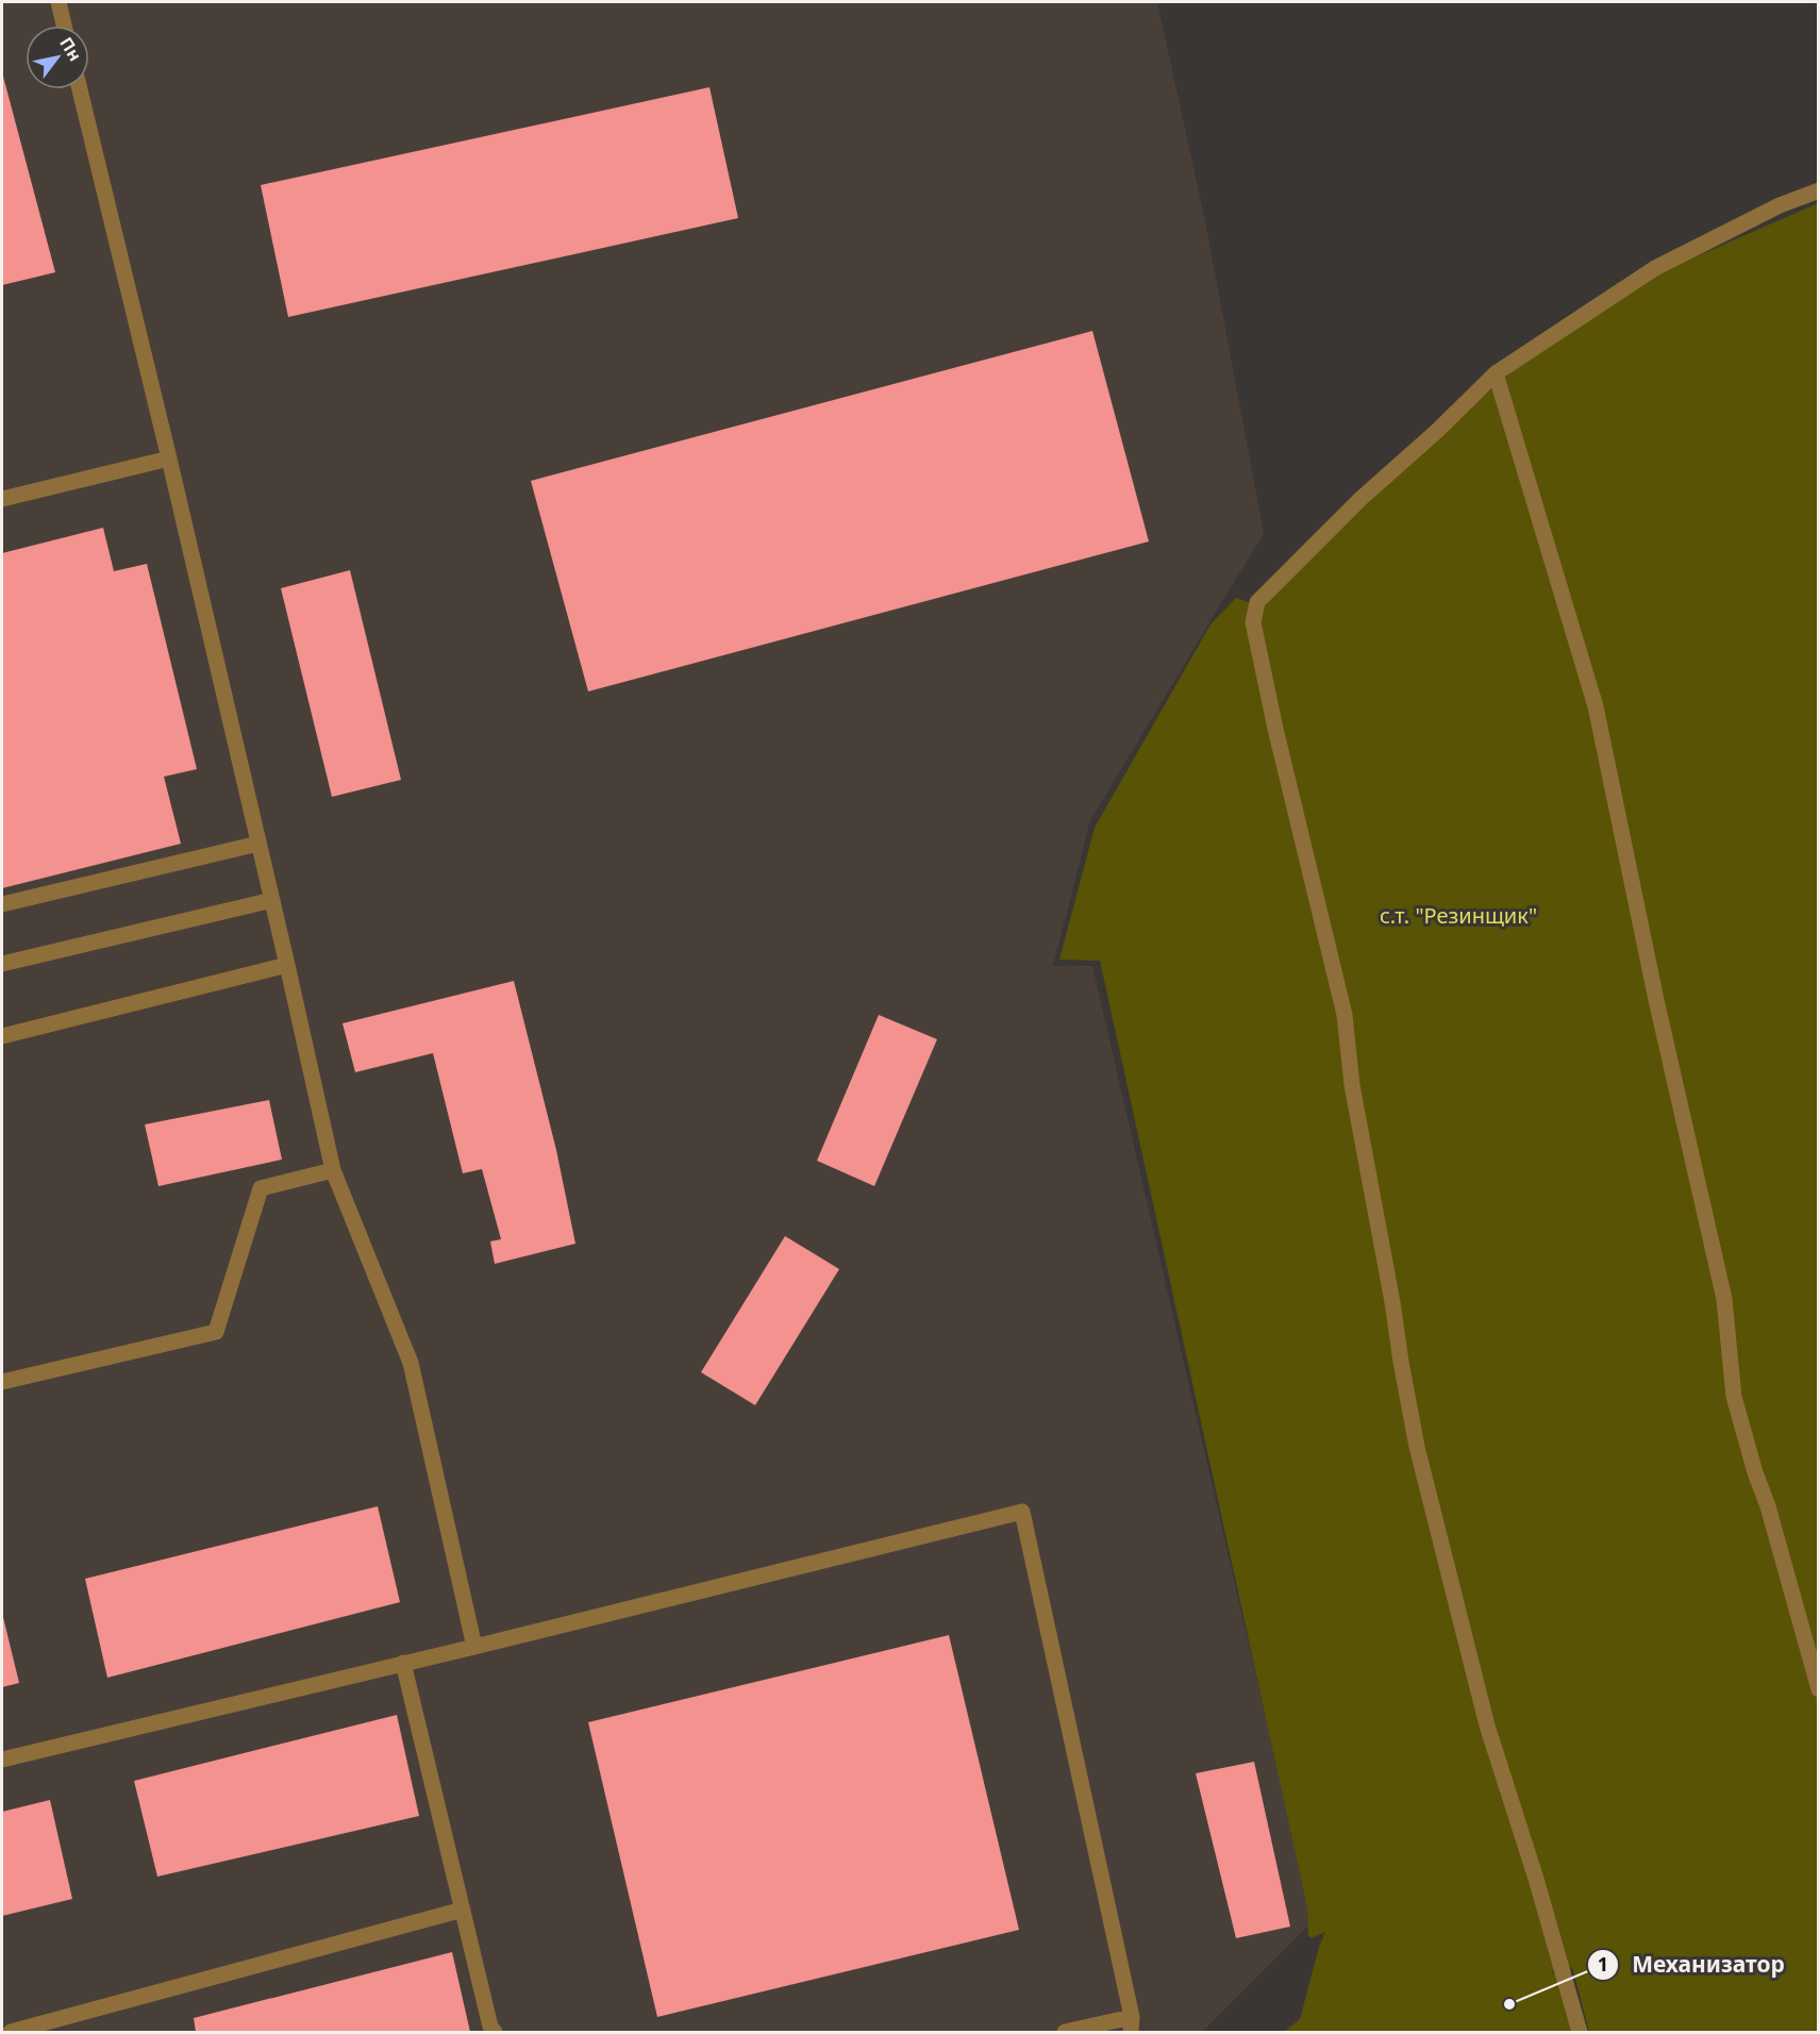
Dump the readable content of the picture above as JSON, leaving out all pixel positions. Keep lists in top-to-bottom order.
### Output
{
  "parks": ["с.т. \"Резинщик\""],
  "places": ["Механизатор"],
  "north": "top right"
}
